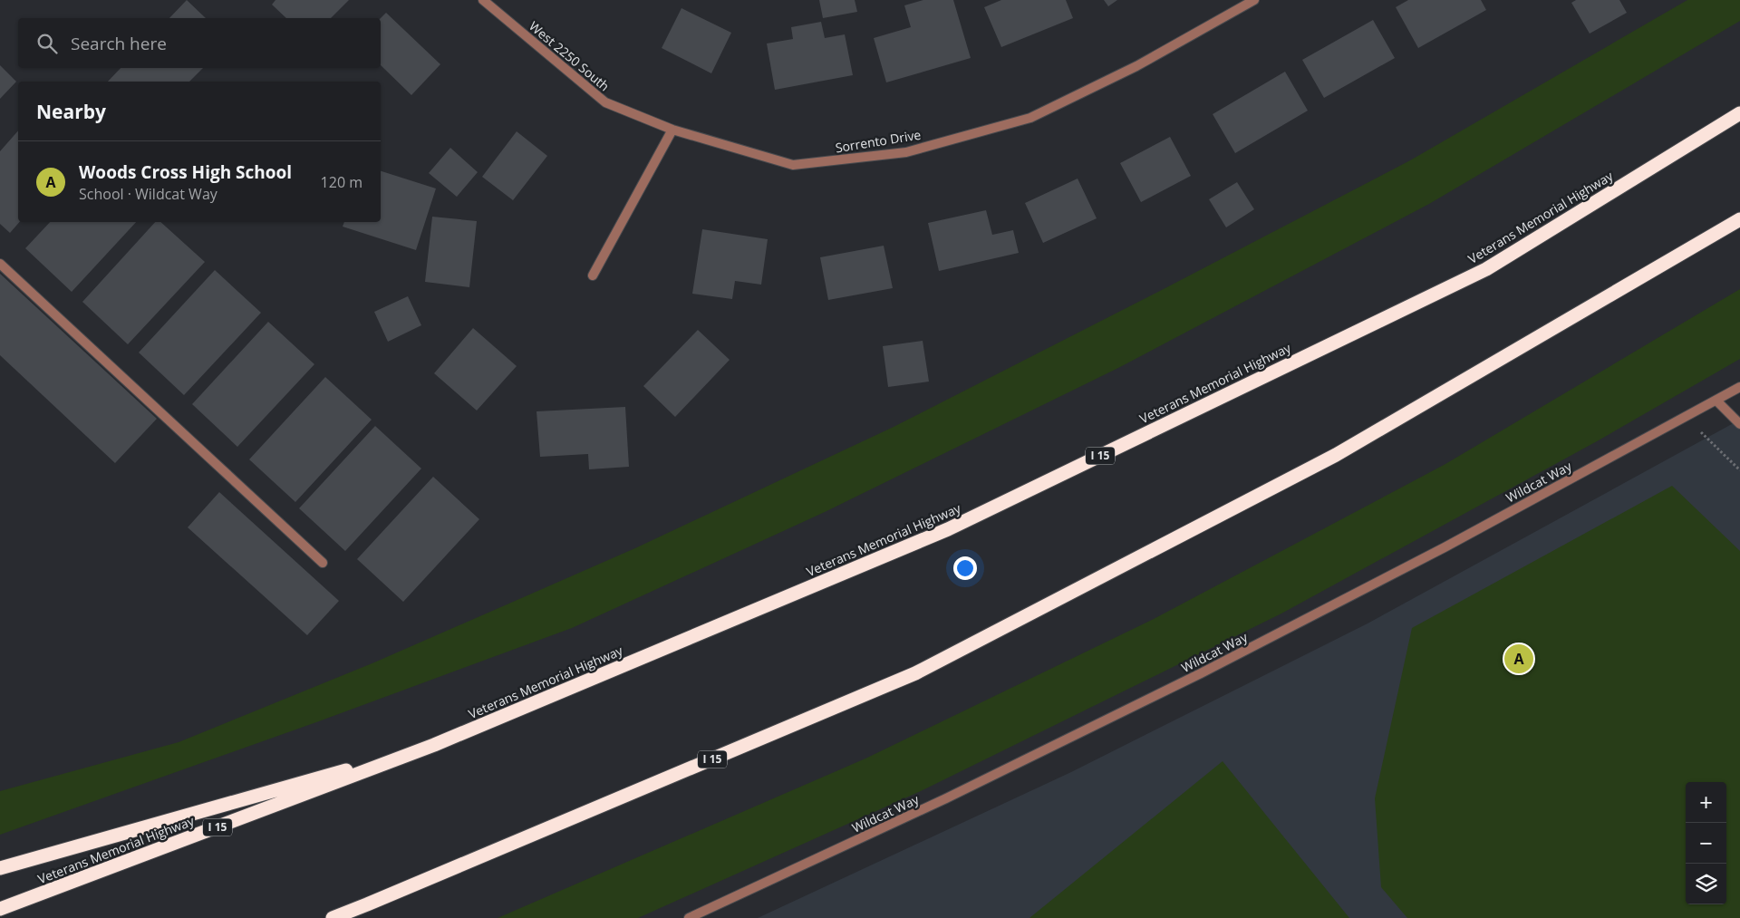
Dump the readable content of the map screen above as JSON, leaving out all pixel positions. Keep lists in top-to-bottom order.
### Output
{
  "streets": {
    "highway": ["Veterans Memorial Highway", "I 15"],
    "street": ["West 2250 South", "Sorrento Drive", "Wildcat Way"]
  },
  "crossings": [
    ["West 2250 South", "Sorrento Drive"]
  ],
  "page": {
    "search": "Search here",
    "heading": "Nearby",
    "list": [
      {
        "mark": "A",
        "name": "Woods Cross High School",
        "note": "School · Wildcat Way",
        "value": "120 m"
      }
    ],
    "pins": "A",
    "map_buttons": ["+", "−"]
  }
}
